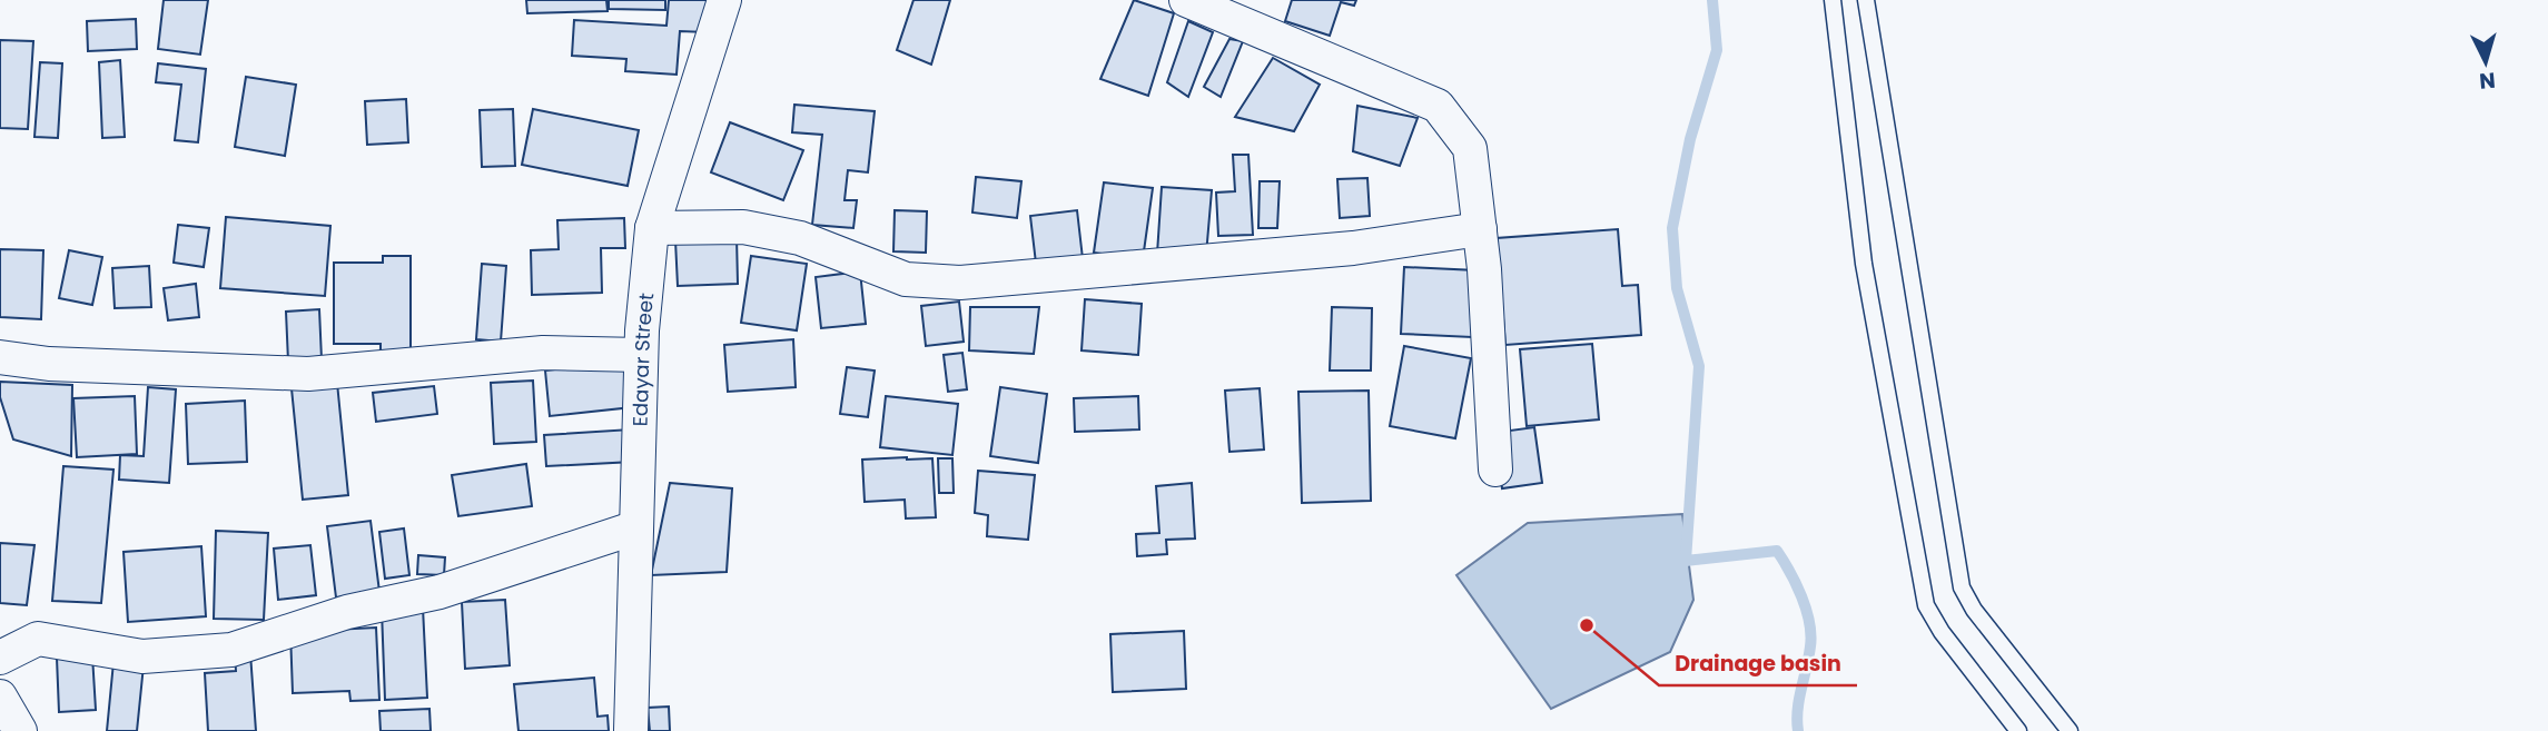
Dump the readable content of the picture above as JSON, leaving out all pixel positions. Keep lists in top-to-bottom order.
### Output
{
  "streets": {
    "street": ["Edayar Street"]
  },
  "places": ["Drainage basin"],
  "north": "bottom"
}
